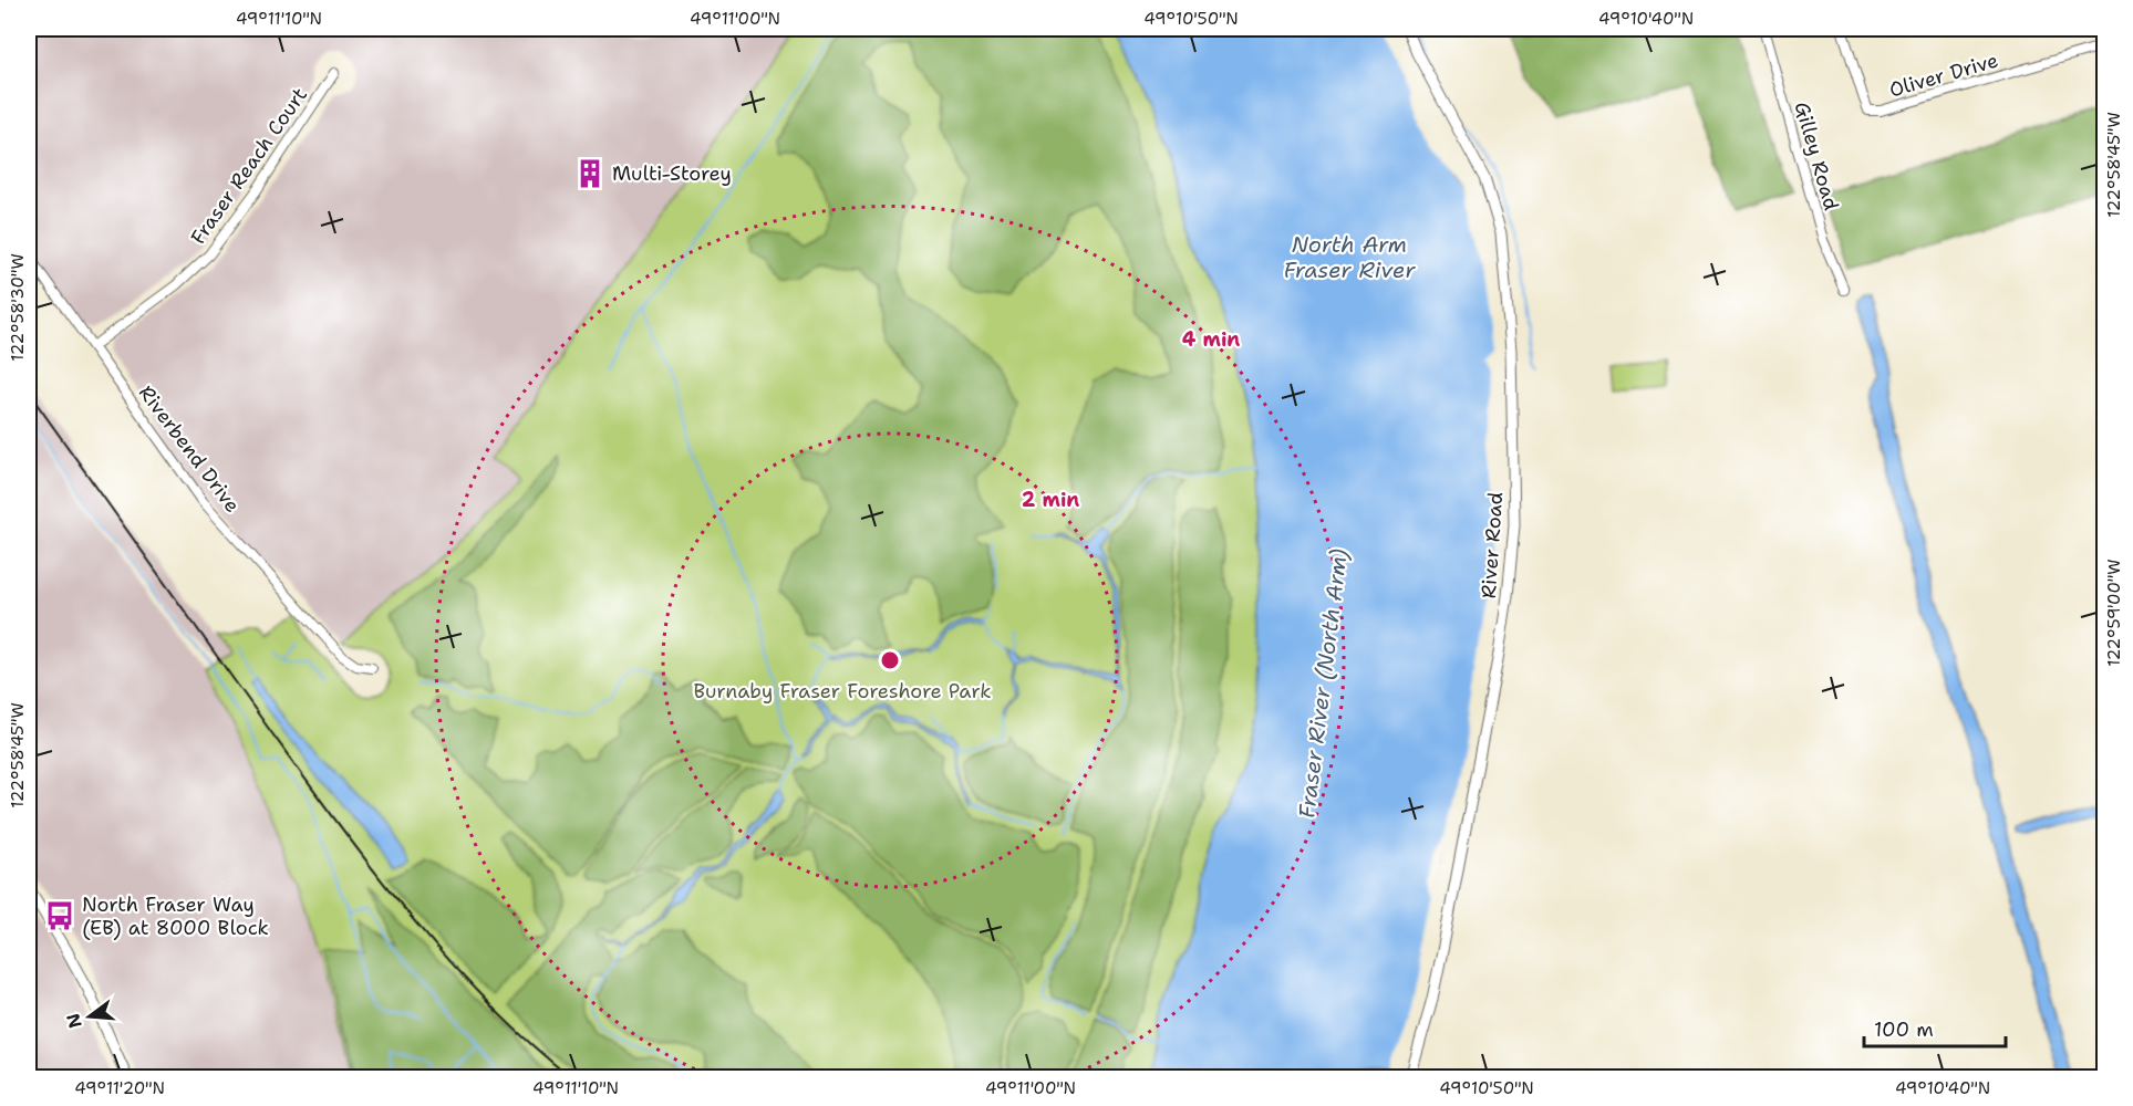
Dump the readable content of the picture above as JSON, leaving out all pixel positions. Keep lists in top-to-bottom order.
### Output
{
  "streets": {
    "street": [
      "Oliver Drive",
      "Gilley Road",
      "Fraser Reach Court",
      "Riverbend Drive",
      "River Road"
    ]
  },
  "crossings": [
    ["Fraser Reach Court", "Riverbend Drive"]
  ],
  "water": ["North Arm Fraser River", "Fraser River (North Arm)"],
  "parks": ["Burnaby Fraser Foreshore Park"],
  "places": {
    "building": ["Multi-Storey"],
    "bus stop": ["North Fraser Way (EB) at 8000 Block"]
  },
  "scale_bar": "100 m",
  "north": "left",
  "coordinates": [
    "49°11'10\"N",
    "49°11'00\"N",
    "49°10'50\"N",
    "49°10'40\"N",
    "122°58'45\"W",
    "122°58'30\"W",
    "122°59'00\"W",
    "49°11'20\"N"
  ],
  "rings": ["4 min", "2 min"]
}
